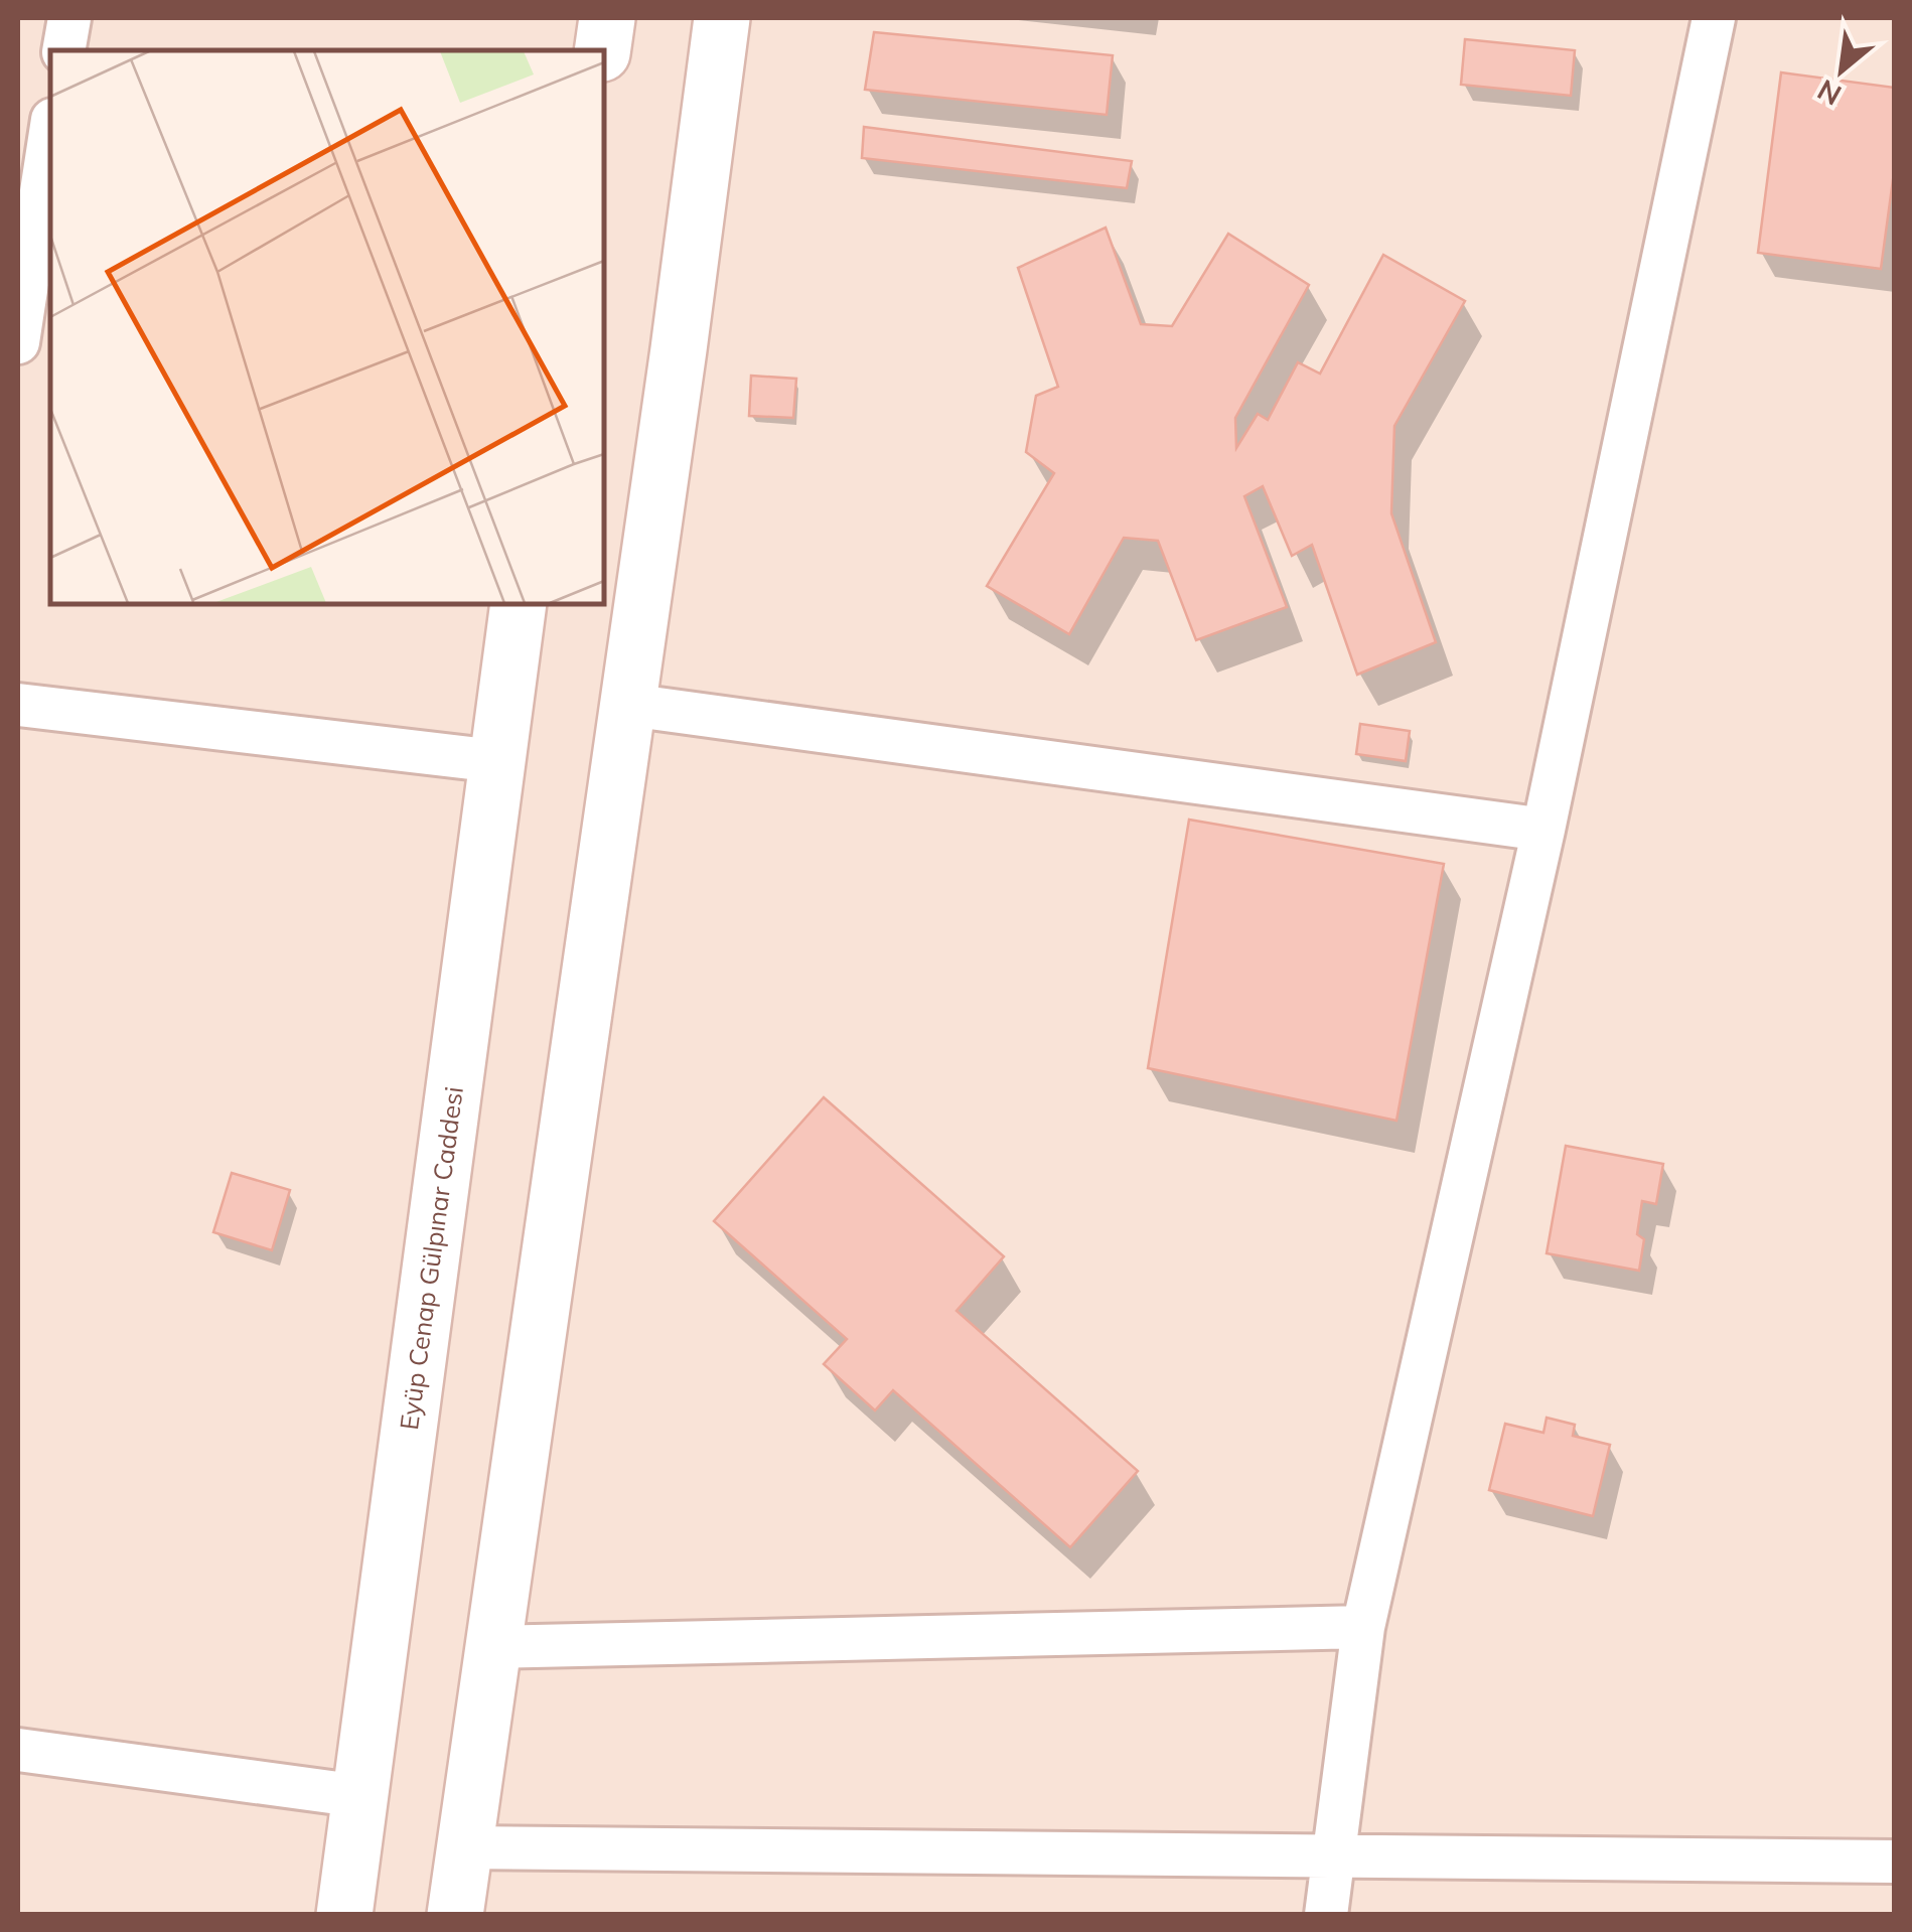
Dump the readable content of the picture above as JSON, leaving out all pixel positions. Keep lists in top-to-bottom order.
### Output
{
  "streets": {
    "main road": ["Eyüp Cenap Gülpınar Caddesi"]
  },
  "north": "bottom left"
}
